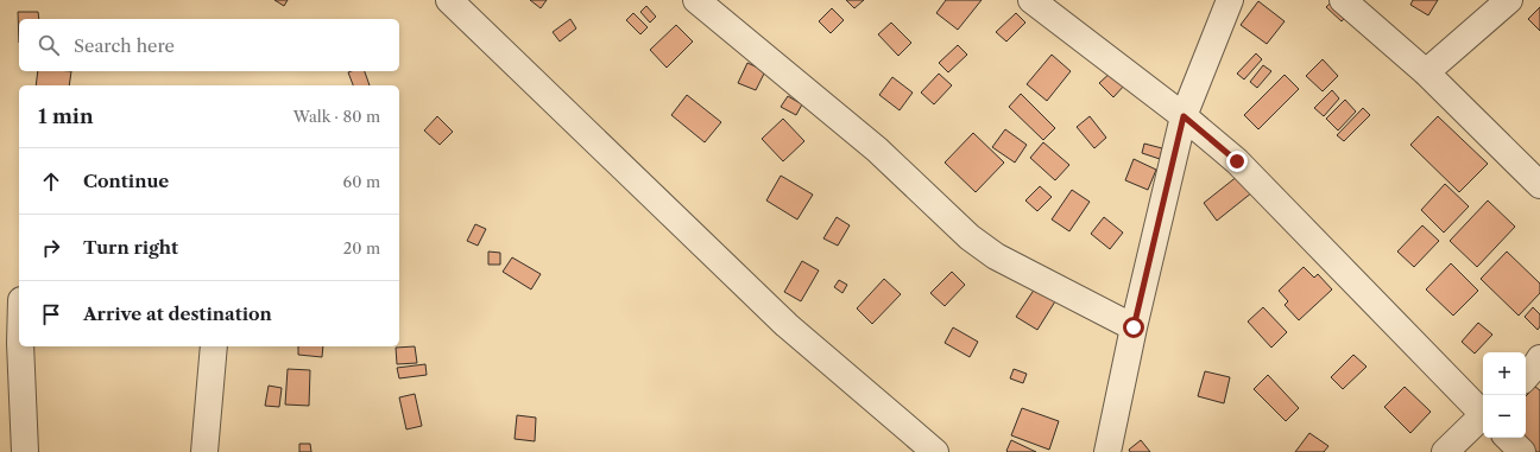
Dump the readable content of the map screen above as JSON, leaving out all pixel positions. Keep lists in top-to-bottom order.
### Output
{
  "page": {
    "search": "Search here",
    "heading": ["1 min", "Walk · 80 m"],
    "list": [
      ["Continue", "60 m"],
      ["Turn right", "20 m"],
      "Arrive at destination"
    ],
    "map_buttons": ["+", "−"]
  }
}
